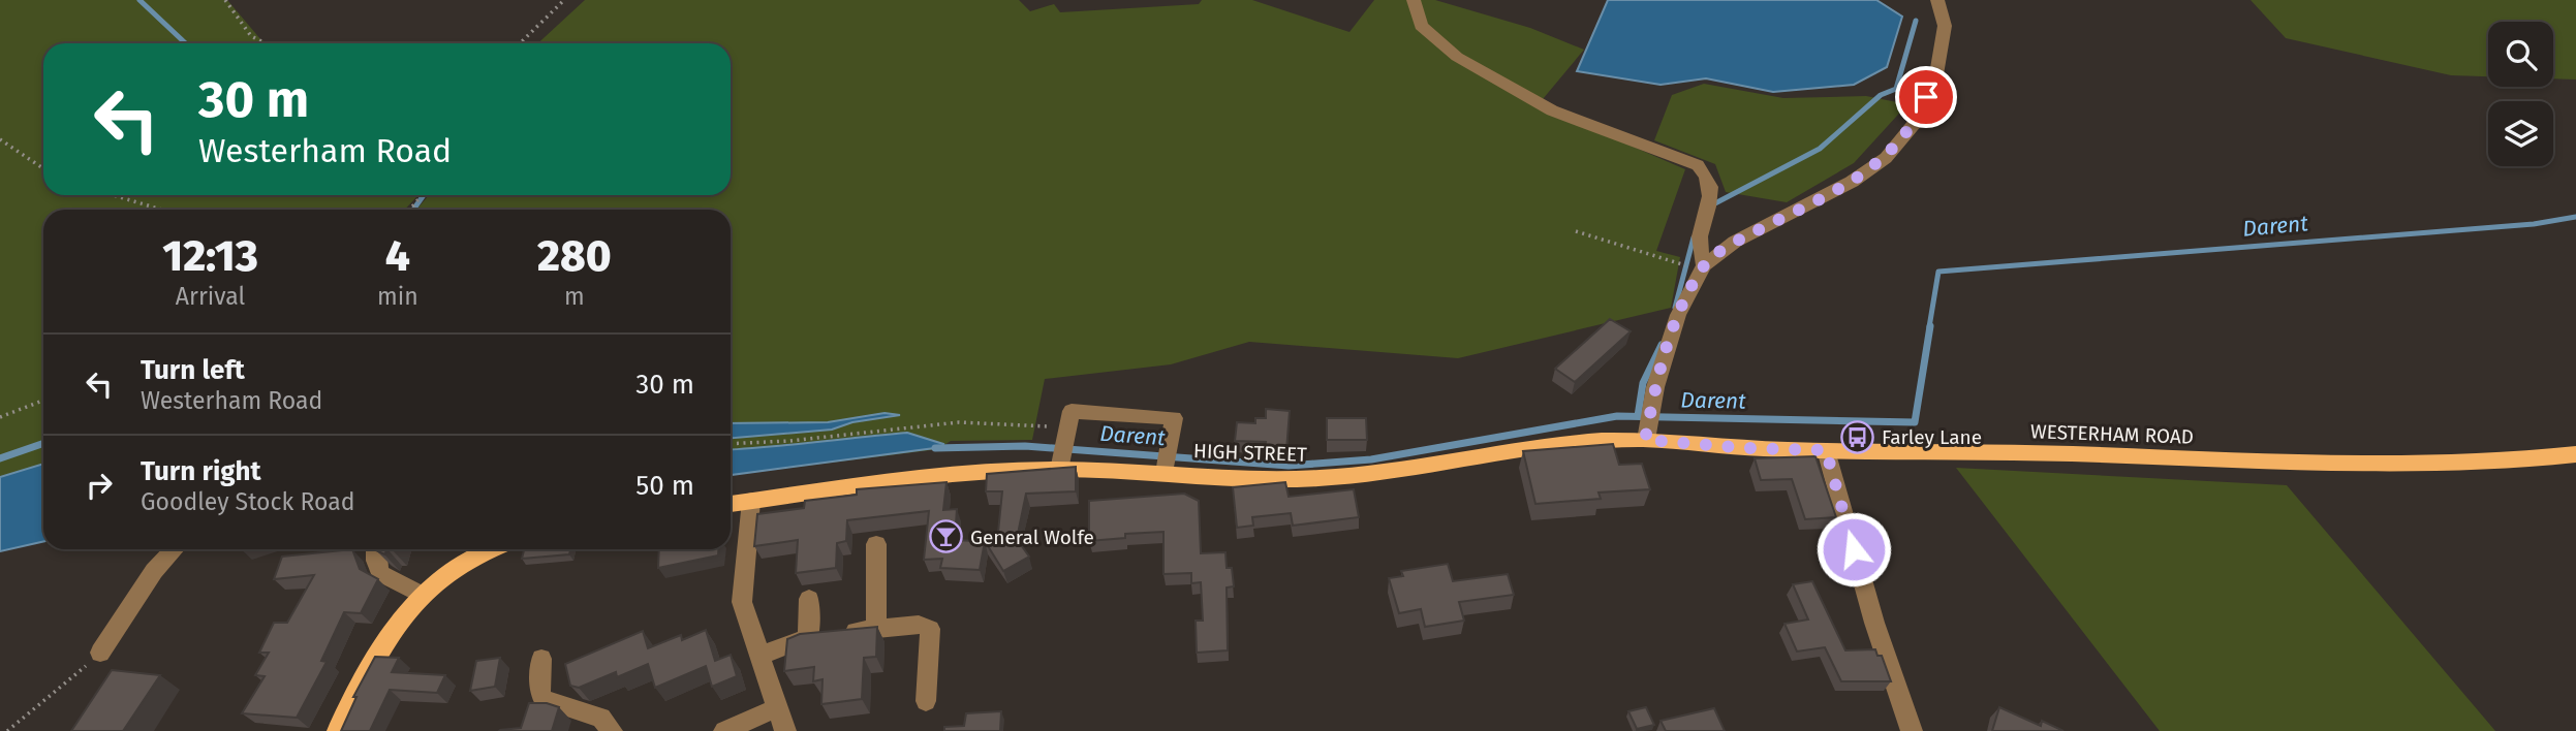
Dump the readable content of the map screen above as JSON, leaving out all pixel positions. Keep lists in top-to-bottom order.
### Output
{
  "streets": {
    "main road": ["WESTERHAM ROAD", "HIGH STREET"]
  },
  "crossings": [
    ["WESTERHAM ROAD", "HIGH STREET"]
  ],
  "water": ["Darent"],
  "places": {
    "bus stop": ["Farley Lane"],
    "bar": ["General Wolfe"]
  },
  "page": {
    "turn": ["30 m", "Westerham Road"],
    "eta": [
      "12:13",
      "Arrival",
      "4",
      "min",
      "280",
      "m"
    ],
    "list": [
      {
        "name": "Turn left",
        "note": "Westerham Road",
        "value": "30 m"
      },
      {
        "name": "Turn right",
        "note": "Goodley Stock Road",
        "value": "50 m"
      }
    ]
  }
}
